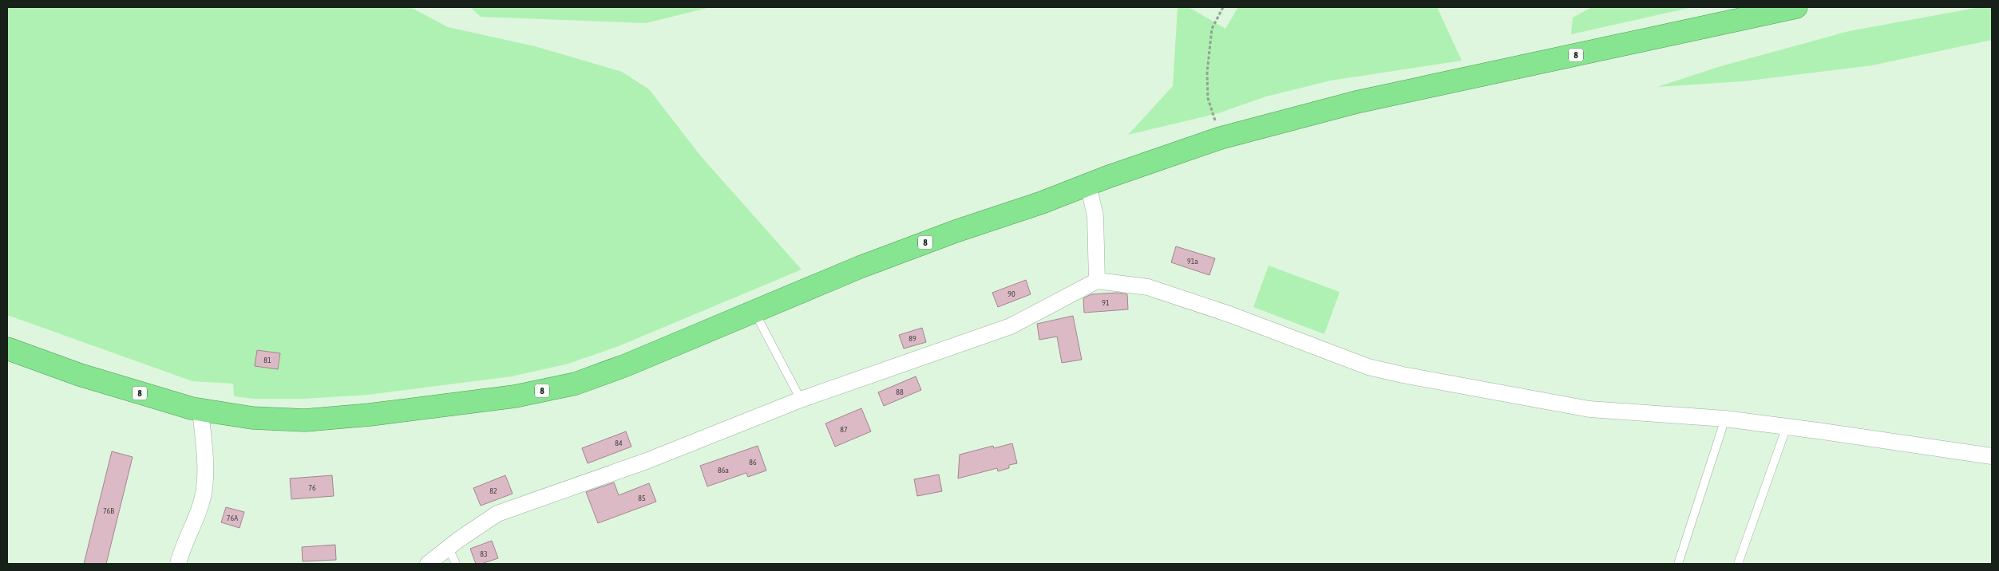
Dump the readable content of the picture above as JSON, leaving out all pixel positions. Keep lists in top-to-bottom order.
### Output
{
  "streets": {
    "highway": ["8"]
  },
  "house_numbers": [
    "91a",
    "90",
    "91",
    "89",
    "81",
    "88",
    "87",
    "84",
    "86",
    "86a",
    "76",
    "82",
    "85",
    "76B",
    "76A",
    "83"
  ]
}
